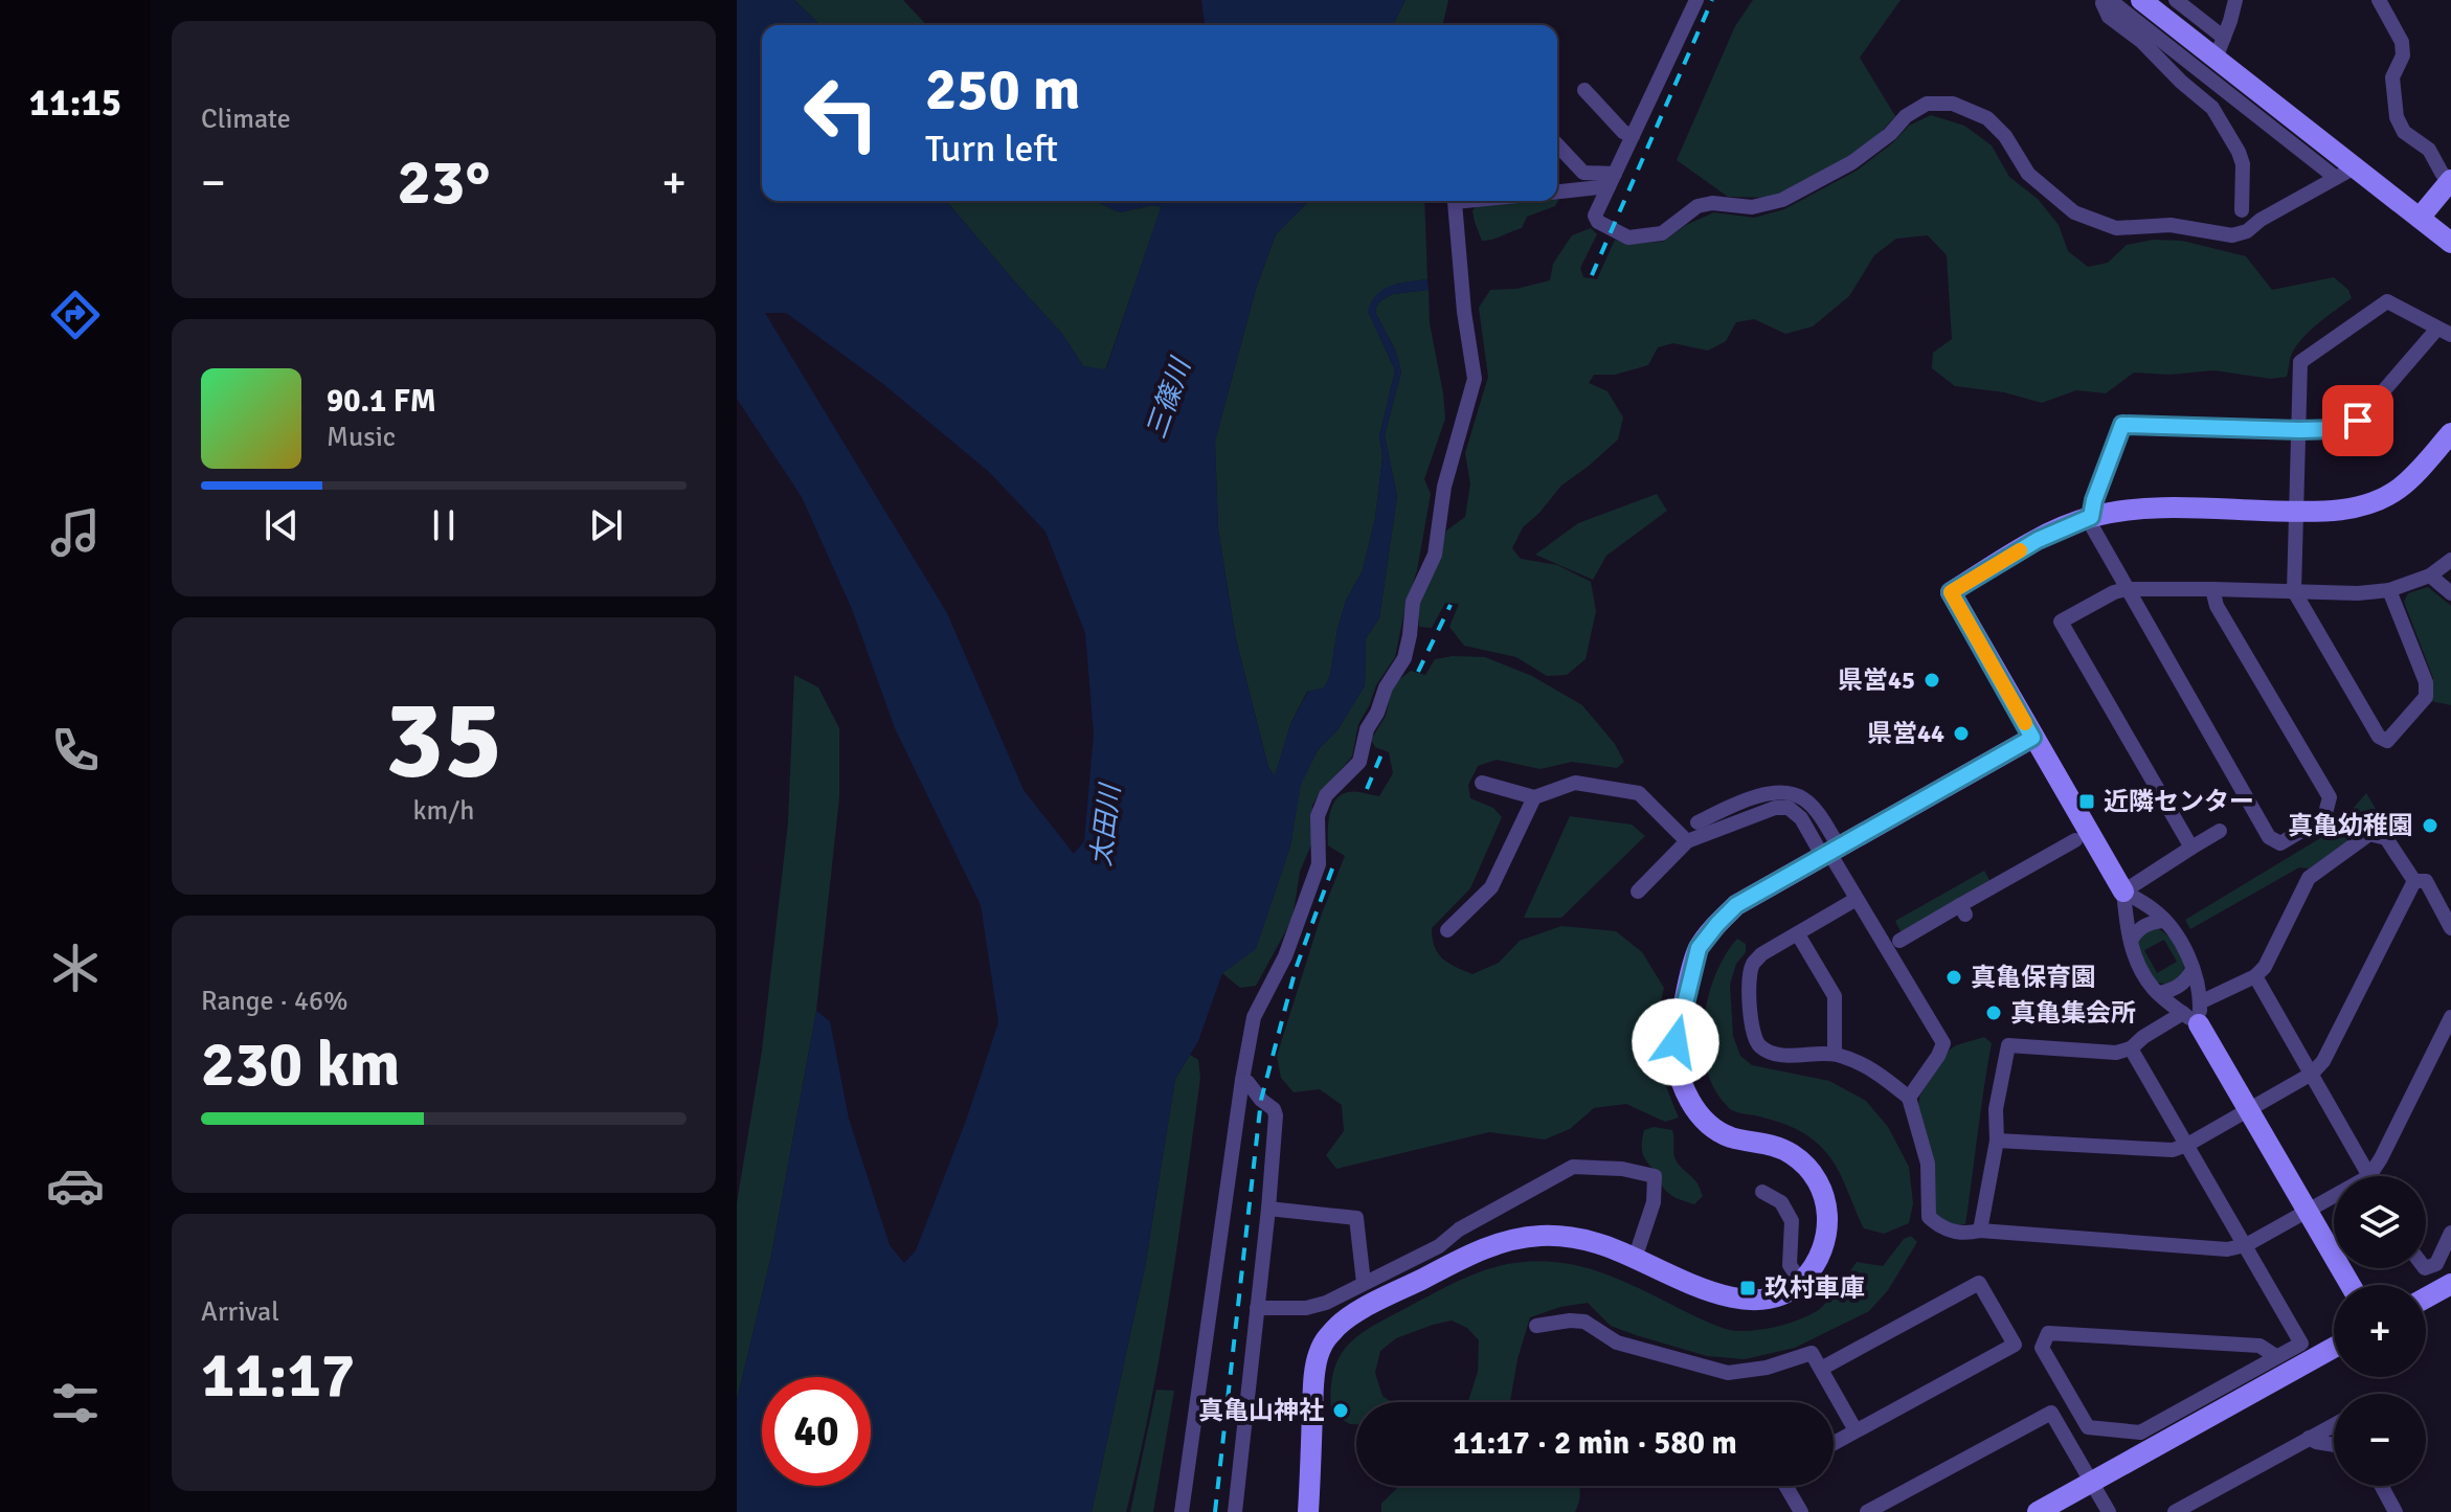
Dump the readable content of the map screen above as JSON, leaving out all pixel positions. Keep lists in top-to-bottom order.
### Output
{
  "water": ["三篠川", "太田川"],
  "places": {
    "other": [
      "県営45",
      "県営44",
      "真亀幼稚園",
      "真亀保育園",
      "真亀集会所",
      "真亀山神社"
    ],
    "transit": ["近隣センター", "玖村車庫"]
  },
  "page": {
    "tabs": "11:15",
    "tile": [
      "Climate",
      ["35", "km/h"],
      ["Range · 46%", "230 km"],
      ["Arrival", "11:17"]
    ],
    "turn": ["250 m", "Turn left"],
    "heat": ["−", "23°", "+"],
    "song": ["90.1 FM", "Music"],
    "map_buttons": ["+", "−"],
    "limit": "40",
    "trip": "11:17 · 2 min · 580 m"
  }
}
